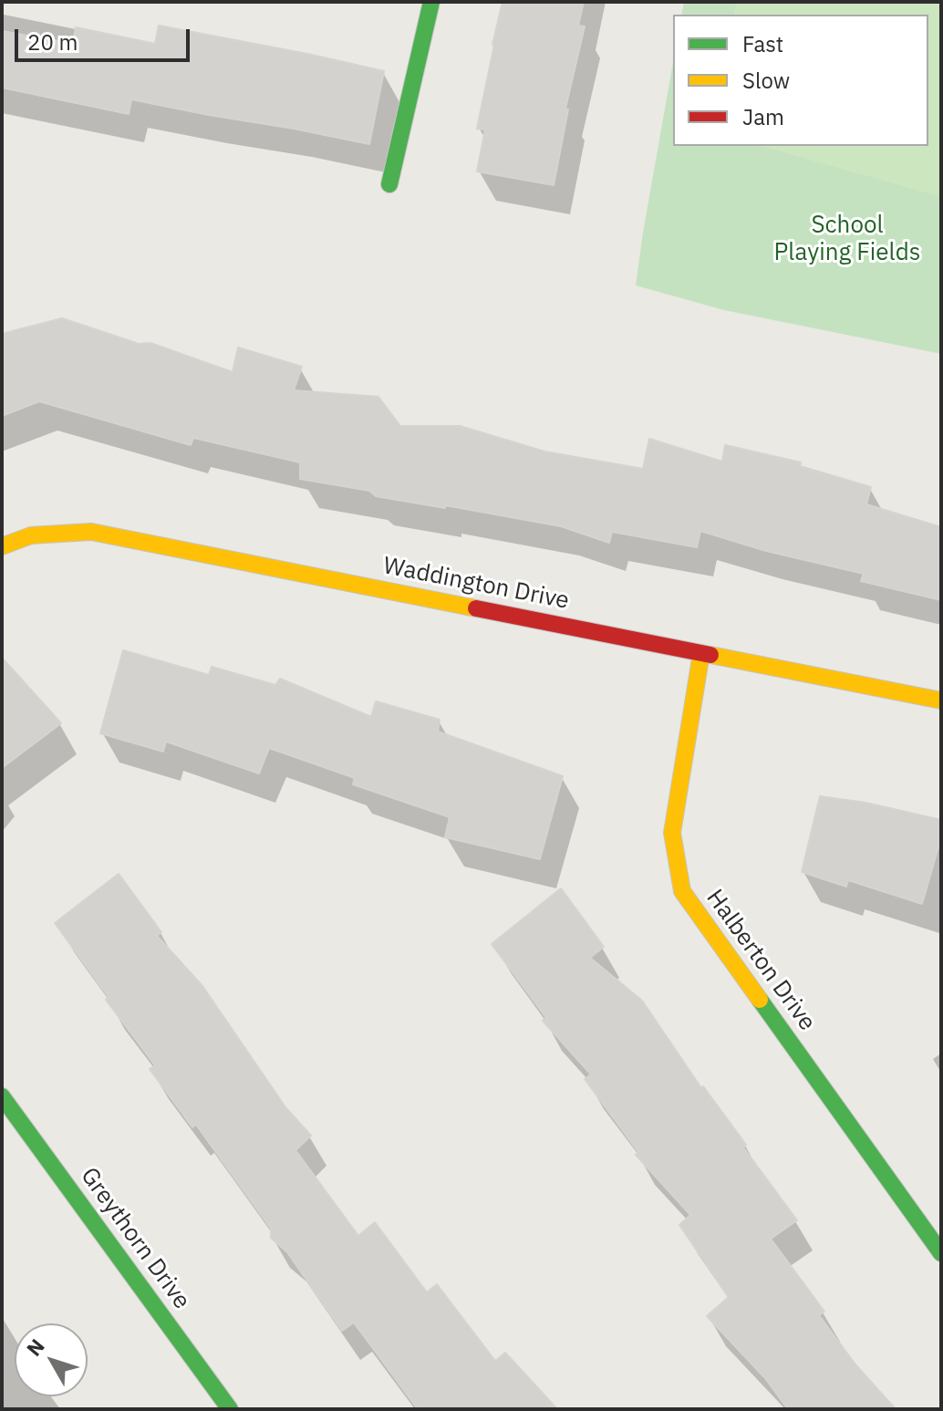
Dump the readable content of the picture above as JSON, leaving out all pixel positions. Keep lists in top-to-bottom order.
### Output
{
  "streets": {
    "street": ["Waddington Drive", "Halberton Drive", "Greythorn Drive"]
  },
  "crossings": [
    ["Waddington Drive", "Halberton Drive"]
  ],
  "parks": ["School Playing Fields"],
  "legend": ["Fast", "Slow", "Jam"],
  "scale_bar": "20 m",
  "north": "top left"
}
